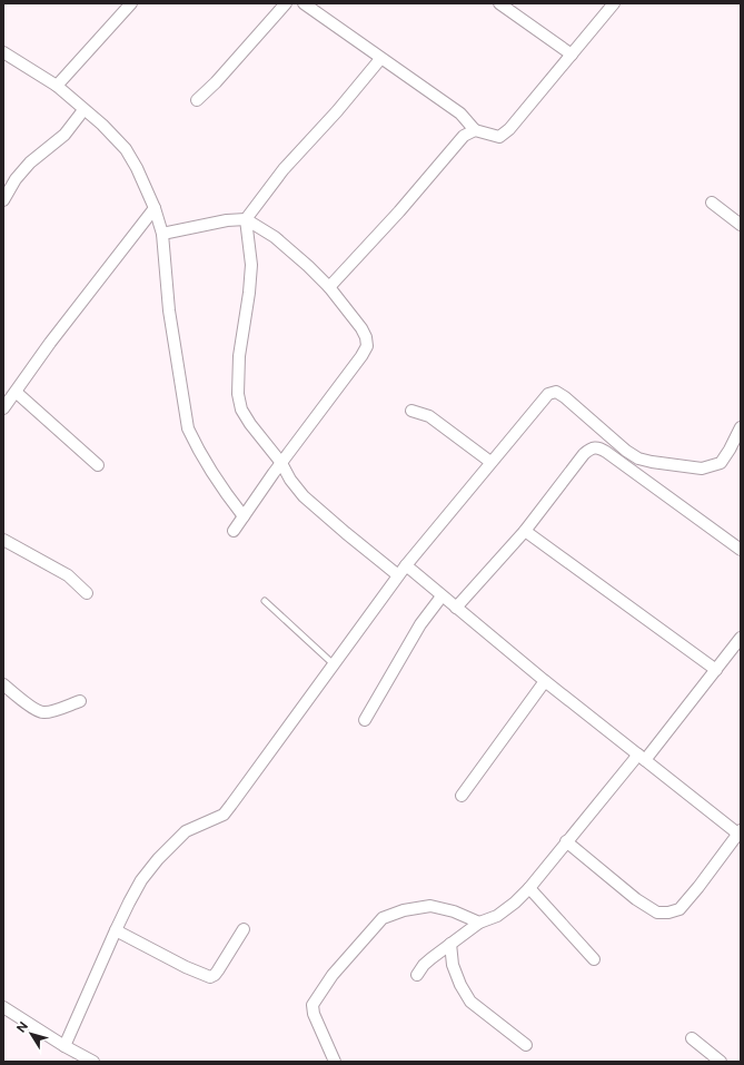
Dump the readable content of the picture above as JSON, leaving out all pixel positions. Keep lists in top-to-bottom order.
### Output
{
  "north": "top left"
}
